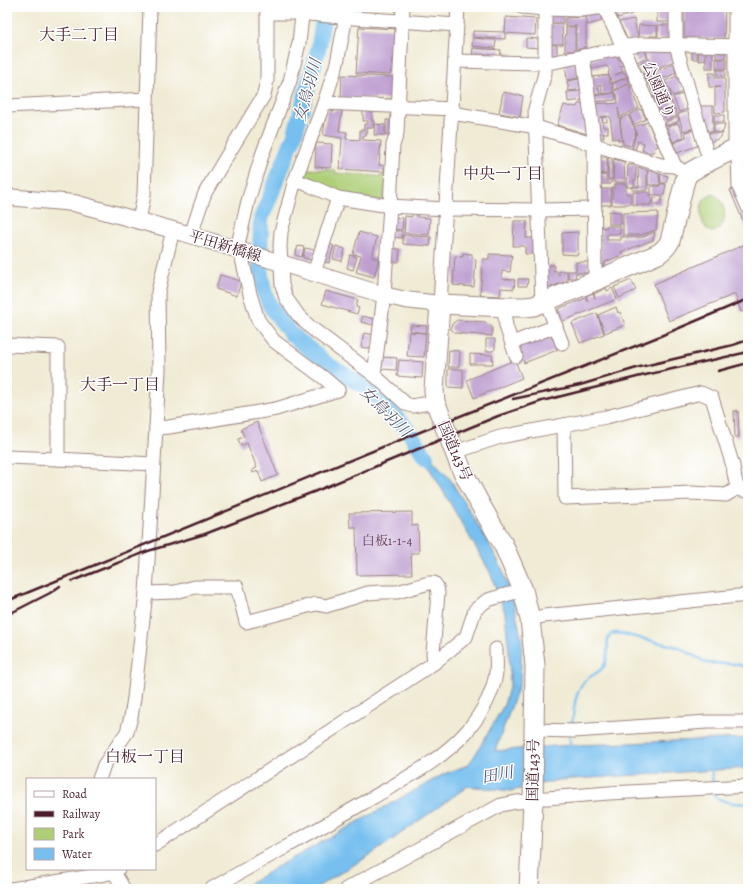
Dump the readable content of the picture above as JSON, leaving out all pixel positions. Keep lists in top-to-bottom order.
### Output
{
  "streets": {
    "highway": ["国道143号"],
    "main road": ["平田新橋線"],
    "street": ["公園通り"]
  },
  "crossings": [
    ["平田新橋線", "国道143号"]
  ],
  "districts": [
    "大手二丁目",
    "中央一丁目",
    "大手一丁目",
    "白板一丁目"
  ],
  "water": ["女鳥羽川", "田川"],
  "house_numbers": ["白板1-1-4"],
  "legend": [
    "Road",
    "Railway",
    "Park",
    "Water"
  ]
}
